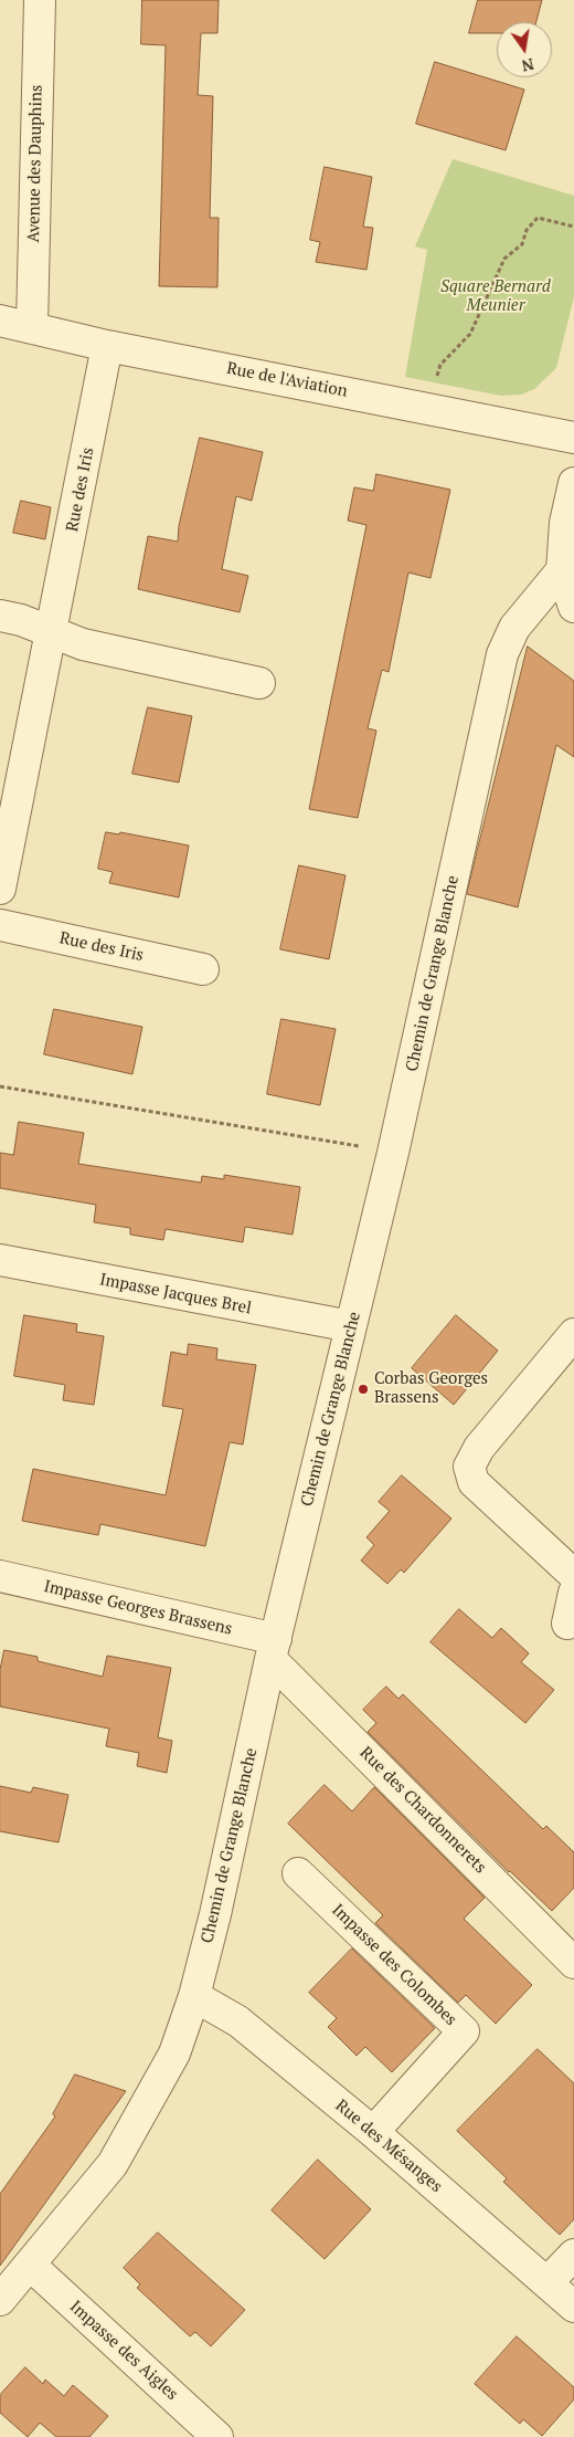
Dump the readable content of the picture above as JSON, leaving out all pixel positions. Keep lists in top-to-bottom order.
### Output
{
  "streets": {
    "street": [
      "Avenue des Dauphins",
      "Rue de l'Aviation",
      "Rue des Iris",
      "Chemin de Grange Blanche",
      "Impasse Jacques Brel",
      "Impasse Georges Brassens",
      "Rue des Chardonnerets",
      "Impasse des Colombes",
      "Rue des Mésanges",
      "Impasse des Aigles"
    ]
  },
  "crossings": [
    ["Avenue des Dauphins", "Rue de l'Aviation"],
    ["Rue de l'Aviation", "Rue des Iris"],
    ["Chemin de Grange Blanche", "Impasse Jacques Brel"],
    ["Chemin de Grange Blanche", "Impasse Georges Brassens"],
    ["Chemin de Grange Blanche", "Rue des Chardonnerets"],
    ["Chemin de Grange Blanche", "Rue des Mésanges"],
    ["Chemin de Grange Blanche", "Impasse des Aigles"],
    ["Impasse Georges Brassens", "Rue des Chardonnerets"],
    ["Impasse des Colombes", "Rue des Mésanges"]
  ],
  "parks": ["Square Bernard Meunier"],
  "places": ["Corbas Georges Brassens"],
  "north": "bottom"
}
